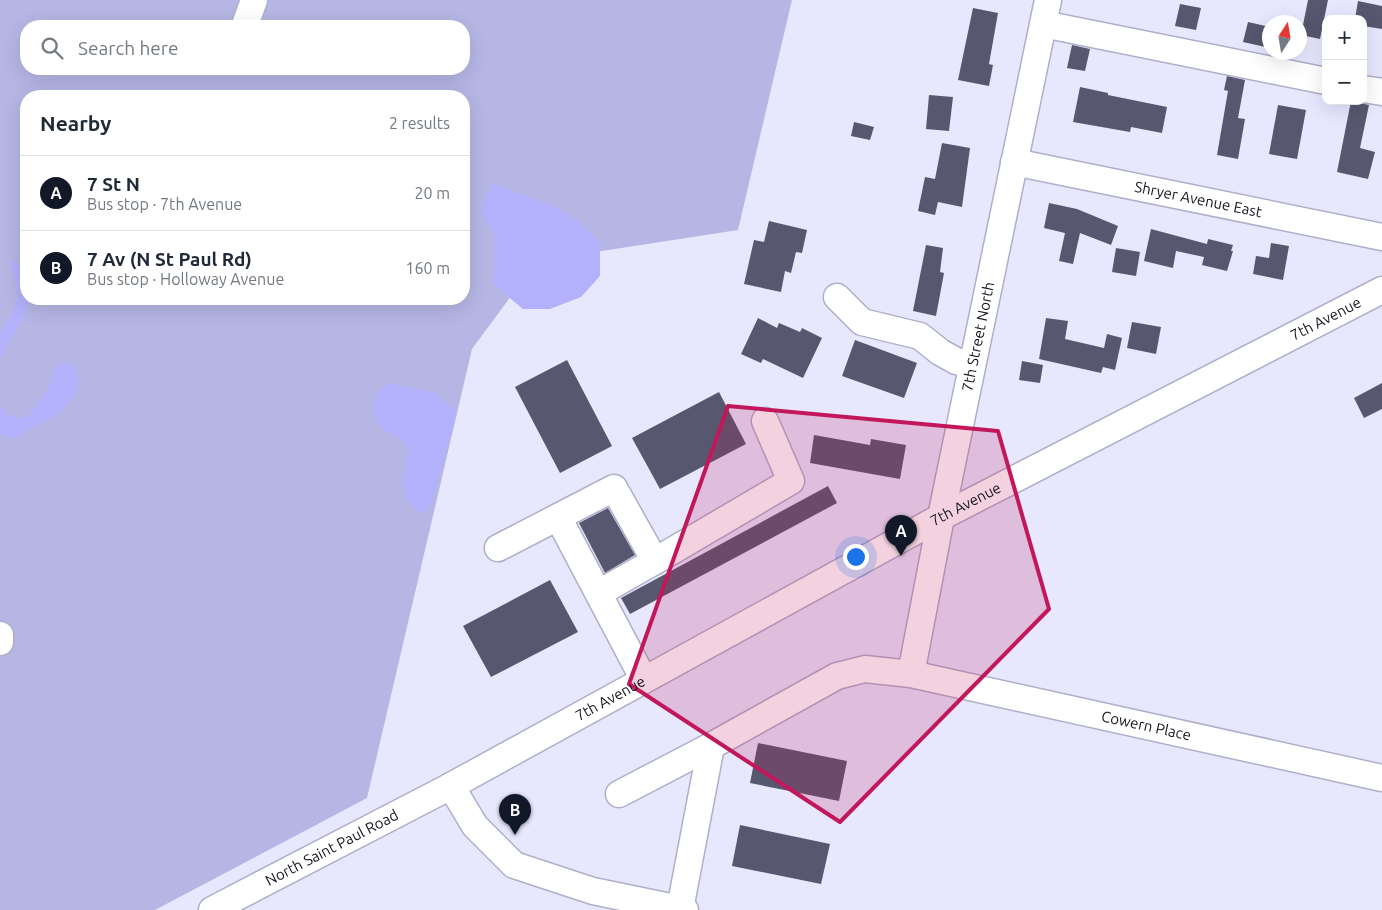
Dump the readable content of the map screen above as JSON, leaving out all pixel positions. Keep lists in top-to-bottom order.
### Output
{
  "streets": {
    "street": [
      "Shryer Avenue East",
      "7th Avenue",
      "7th Street North",
      "Cowern Place",
      "North Saint Paul Road"
    ]
  },
  "crossings": [
    ["Shryer Avenue East", "7th Street North"],
    ["7th Avenue", "7th Street North"],
    ["7th Avenue", "North Saint Paul Road"],
    ["7th Street North", "Cowern Place"]
  ],
  "north": "top",
  "page": {
    "map_buttons": ["+", "−"],
    "search": "Search here",
    "heading": ["Nearby", "2 results"],
    "list": [
      {
        "mark": "A",
        "name": "7 St N",
        "note": "Bus stop · 7th Avenue",
        "value": "20 m"
      },
      {
        "mark": "B",
        "name": "7 Av (N St Paul Rd)",
        "note": "Bus stop · Holloway Avenue",
        "value": "160 m"
      }
    ],
    "pins": ["A", "B"]
  }
}
